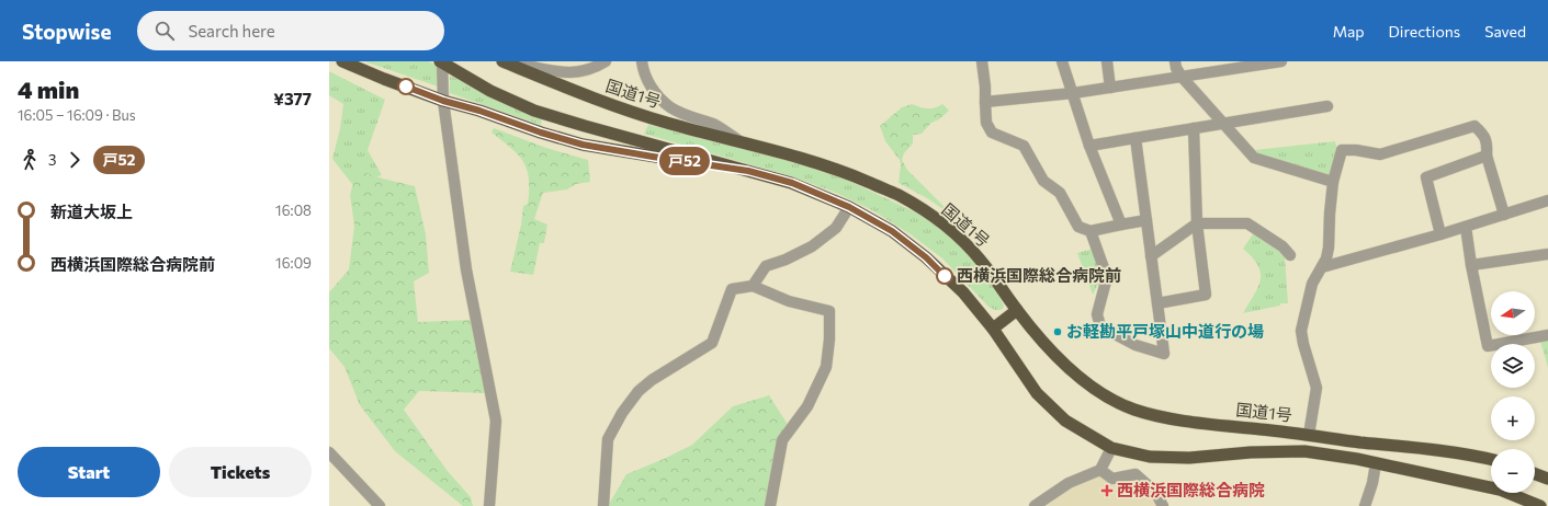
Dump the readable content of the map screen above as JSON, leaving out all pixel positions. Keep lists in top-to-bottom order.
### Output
{
  "streets": {
    "highway": ["国道1号"]
  },
  "places": {
    "other": ["西横浜国際総合病院前", "お軽勘平戸塚山中道行の場"],
    "health": ["西横浜国際総合病院"]
  },
  "lines": ["bus line 戸52"],
  "north": "left",
  "page": {
    "header": "Stopwise",
    "search": "Search here",
    "nav": ["Map", "Directions", "Saved"],
    "heading": ["4 min", "16:05 – 16:09 · Bus", "¥377"],
    "on_map": "戸52",
    "legs": ["3", "戸52"],
    "list": [
      {
        "name": "新道大坂上",
        "value": "16:08"
      },
      {
        "name": "西横浜国際総合病院前",
        "value": "16:09"
      }
    ],
    "map_buttons": ["+", "−"],
    "buttons": ["Start", "Tickets"]
  }
}
